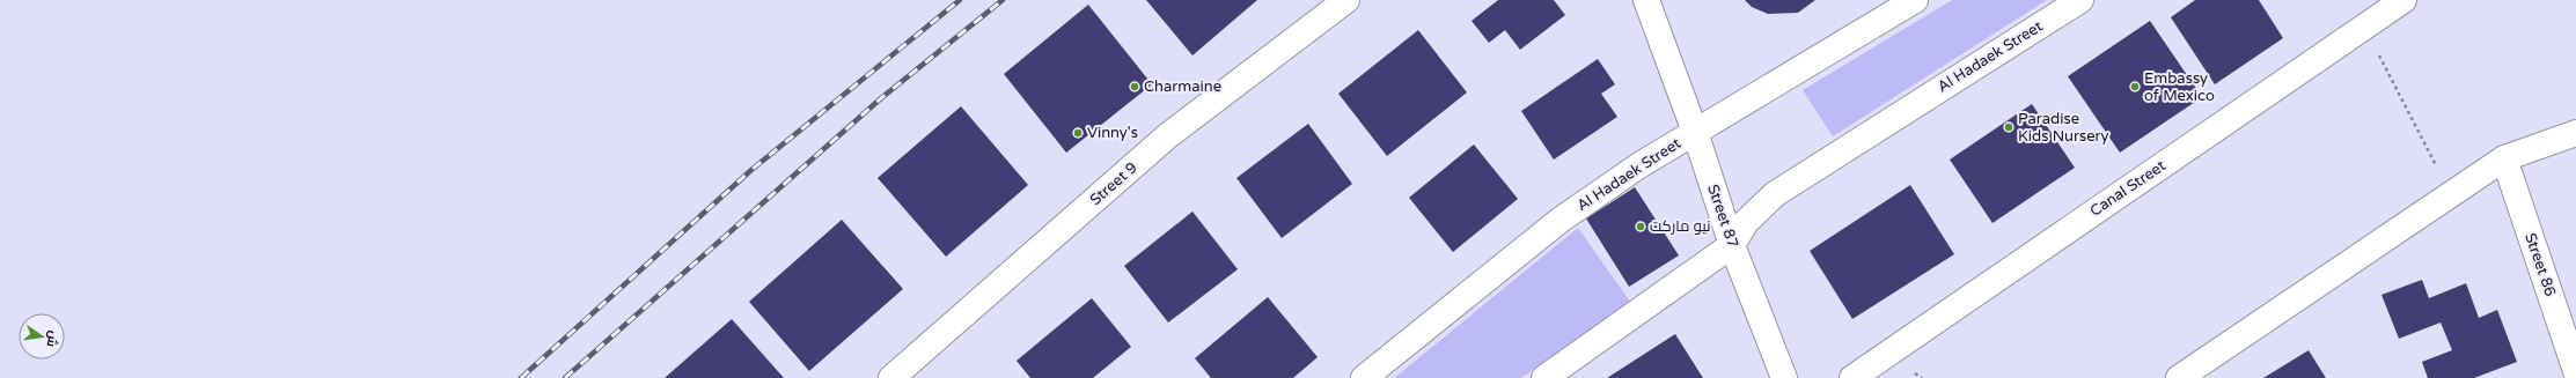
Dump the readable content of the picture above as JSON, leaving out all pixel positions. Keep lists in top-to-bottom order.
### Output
{
  "streets": {
    "street": [
      "Al Hadaek Street",
      "Street 9",
      "Canal Street",
      "Street 87",
      "Street 86"
    ]
  },
  "crossings": [
    ["Al Hadaek Street", "Street 87"]
  ],
  "places": [
    "Charmaine",
    "Embassy of Mexico",
    "Paradise Kids Nursery",
    "Vinny's",
    "نيو ماركت"
  ],
  "north": "right"
}
